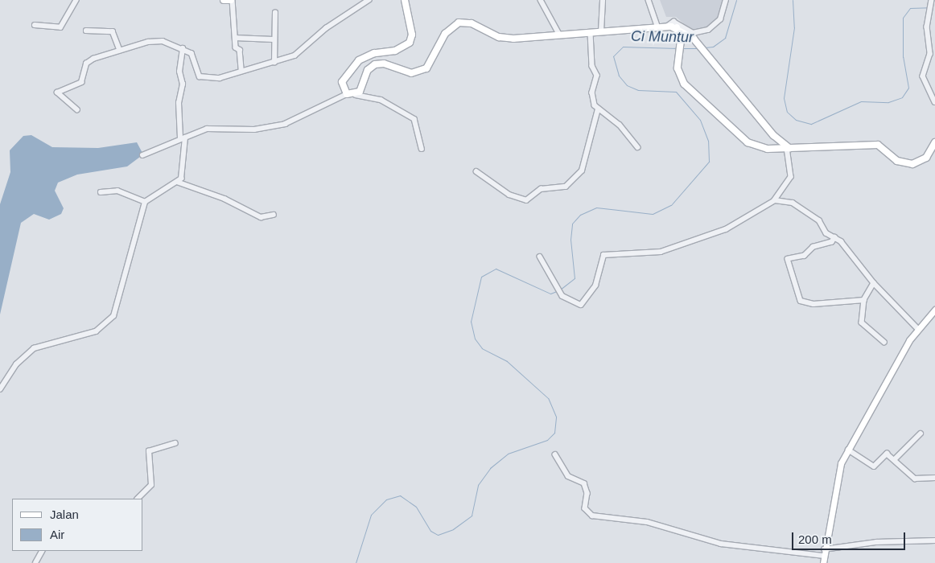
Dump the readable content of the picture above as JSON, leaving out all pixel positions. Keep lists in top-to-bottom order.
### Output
{
  "water": ["Ci Muntur"],
  "legend": ["Jalan", "Air"],
  "scale_bar": "200 m"
}
